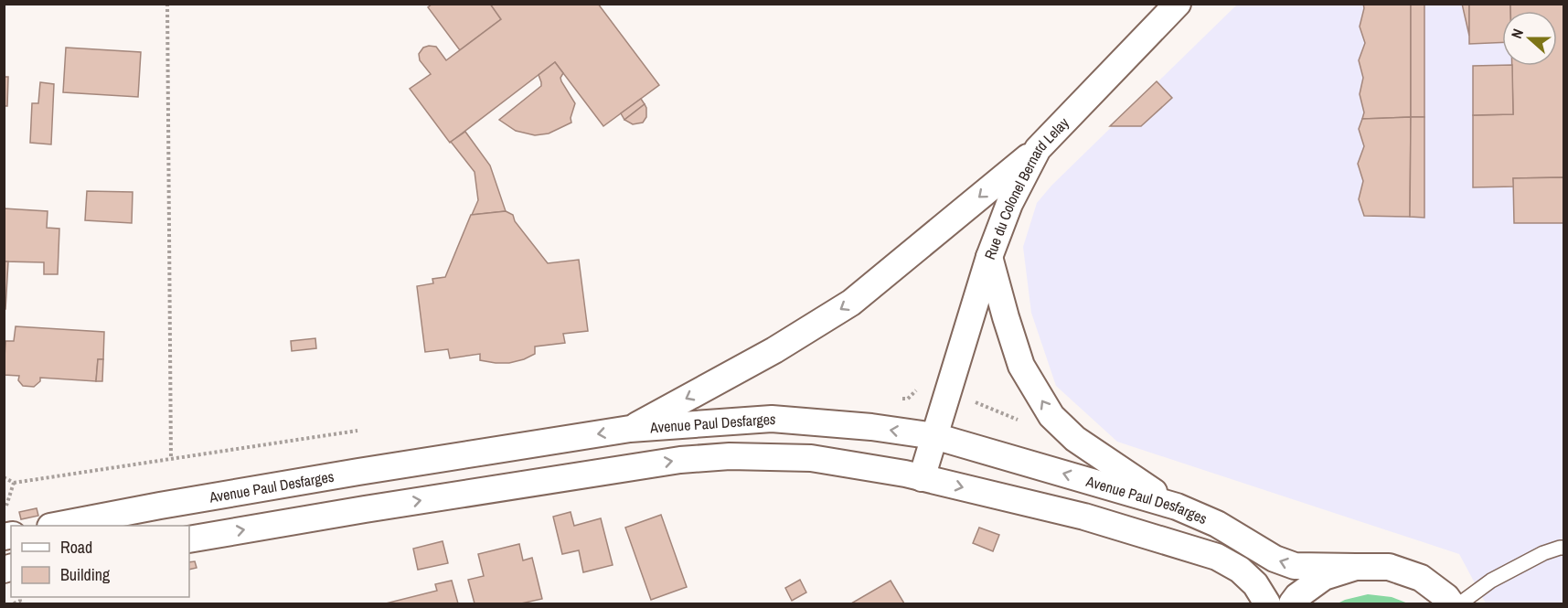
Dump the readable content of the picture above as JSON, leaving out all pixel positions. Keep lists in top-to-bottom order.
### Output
{
  "streets": {
    "street": ["Rue du Colonel Bernard Lelay", "Avenue Paul Desfarges"]
  },
  "crossings": [
    ["Rue du Colonel Bernard Lelay", "Avenue Paul Desfarges"]
  ],
  "one_way": ["Rue du Colonel Bernard Lelay"],
  "legend": ["Road", "Building"],
  "north": "left"
}
